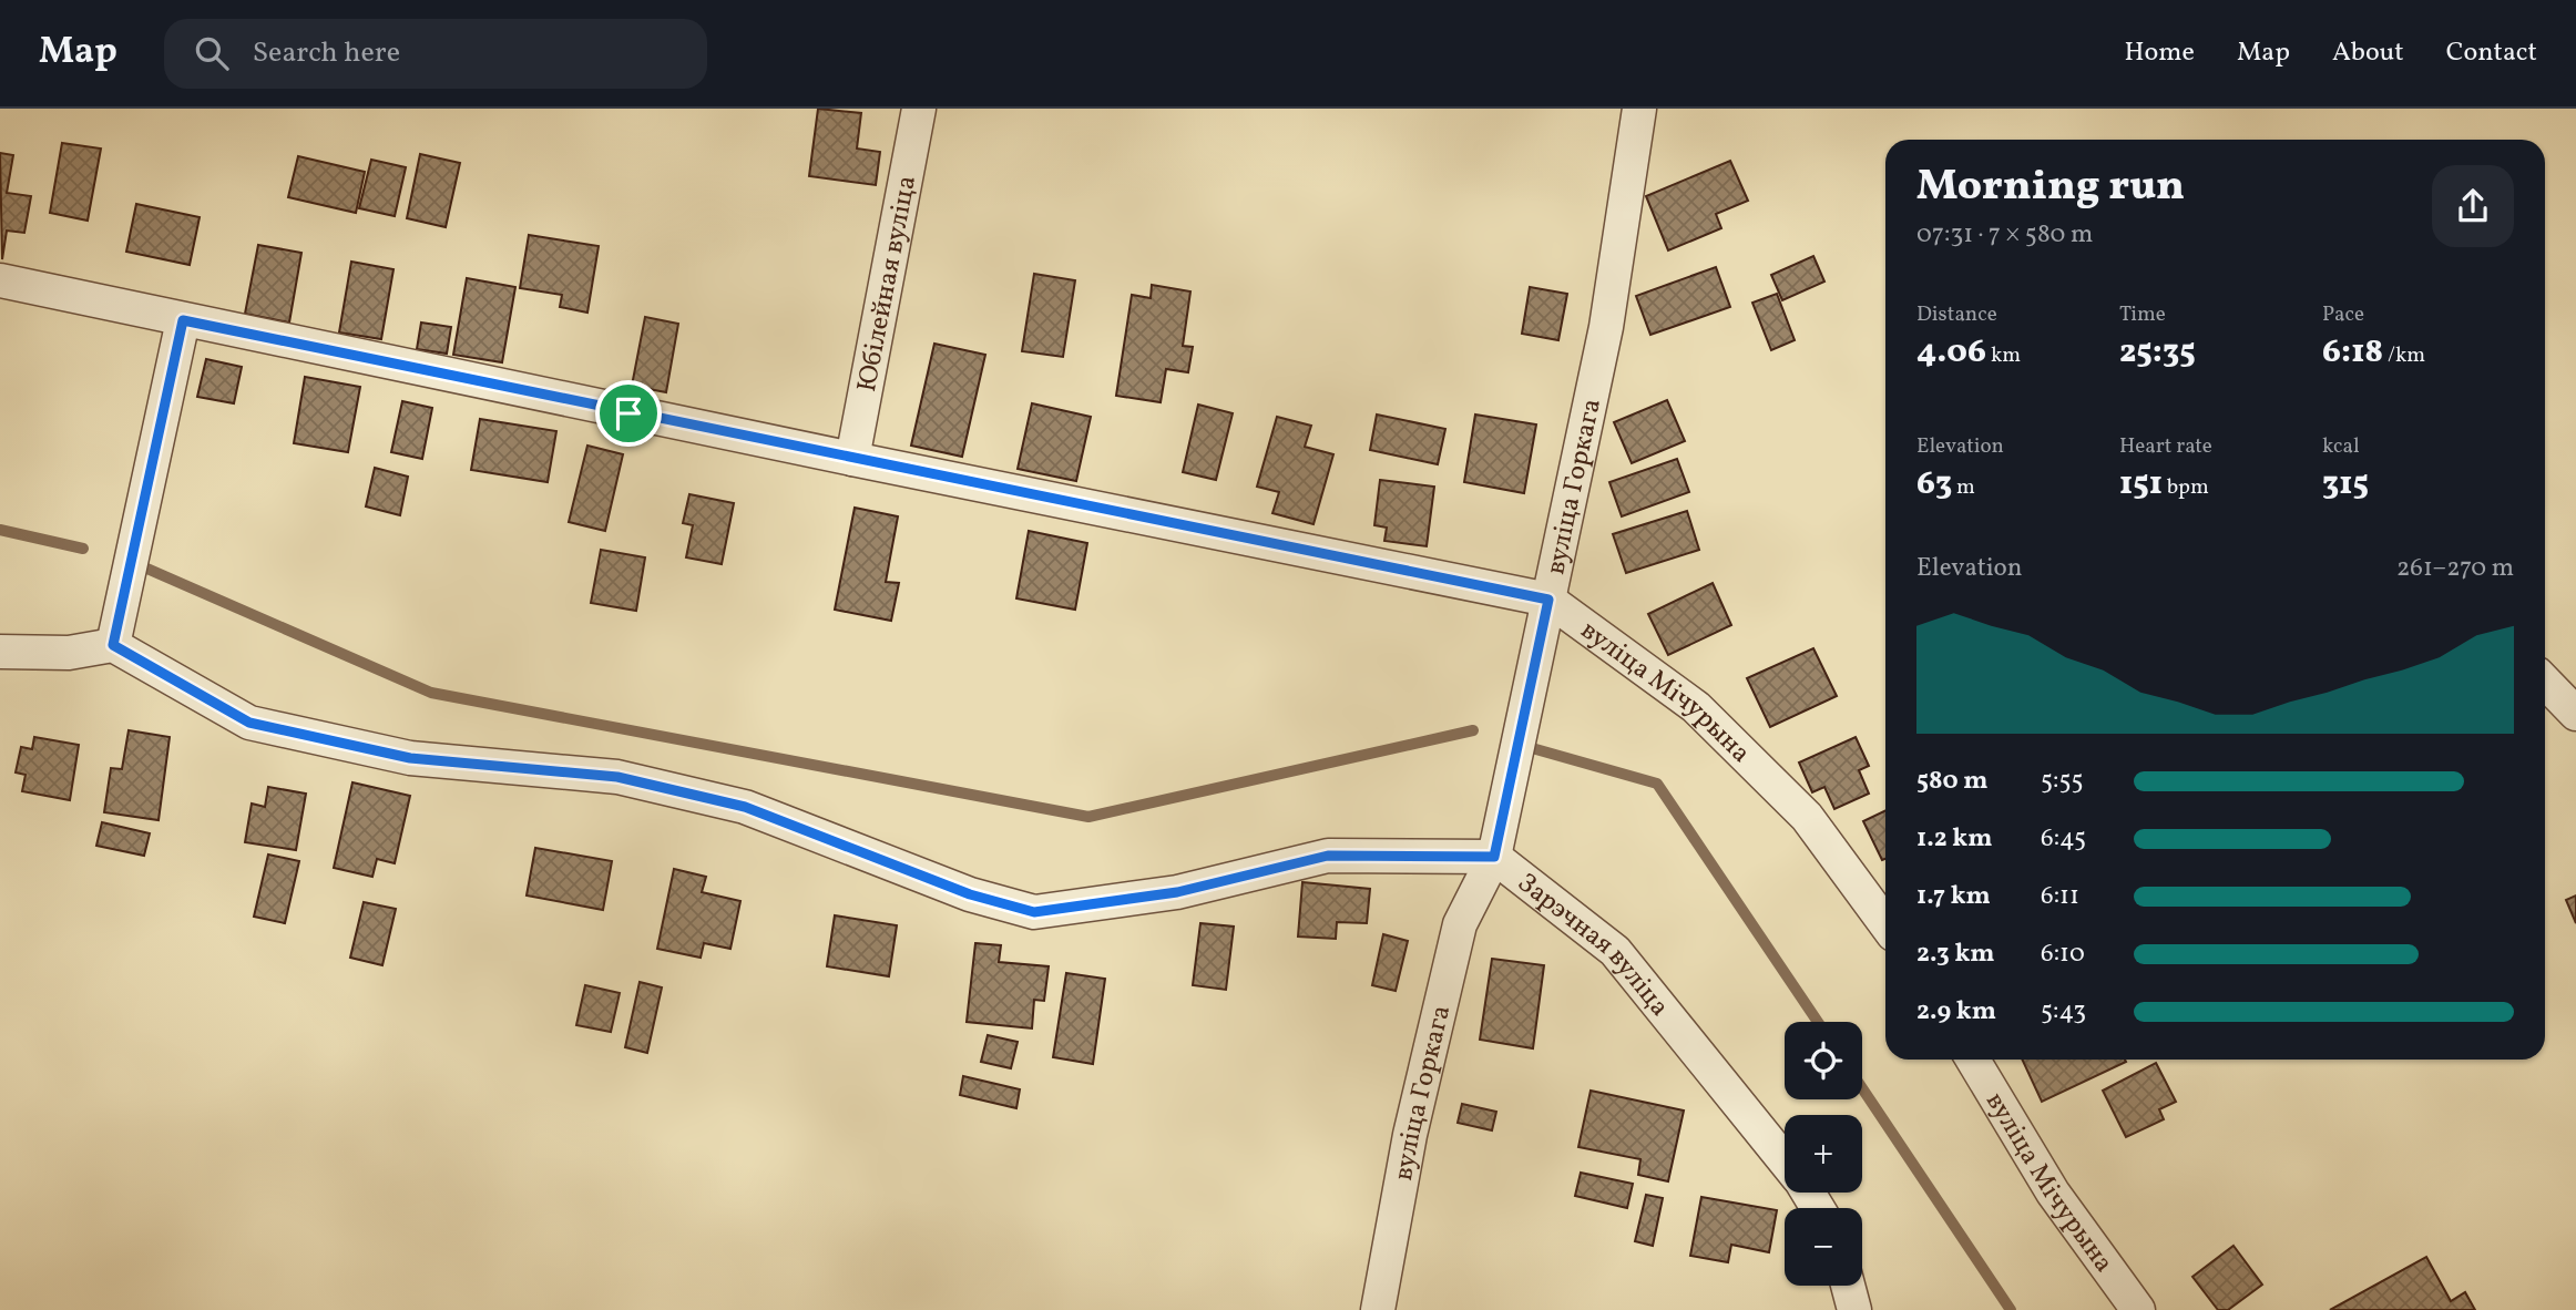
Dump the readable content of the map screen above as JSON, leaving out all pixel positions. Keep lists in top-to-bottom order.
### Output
{
  "streets": {
    "street": [
      "Юбілейная вуліца",
      "вуліца Горкага",
      "вуліца Мічурына",
      "Зарэчная вуліца"
    ]
  },
  "crossings": [
    ["Юбілейная вуліца", "вуліца Мічурына"],
    ["вуліца Горкага", "вуліца Мічурына"],
    ["вуліца Горкага", "Зарэчная вуліца"]
  ],
  "page": {
    "header": "Map",
    "search": "Search here",
    "nav": [
      "Home",
      "Map",
      "About",
      "Contact"
    ],
    "heading": ["Morning run", "07:31 · 7 × 580 m"],
    "stats": [
      ["Distance", "4.06 km"],
      ["Time", "25:35"],
      ["Pace", "6:18 /km"],
      ["Elevation", "63 m"],
      ["Heart rate", "151 bpm"],
      ["kcal", "315"]
    ],
    "chart": ["Elevation", "261–270 m"],
    "list": [
      {
        "name": "580 m",
        "note": "5:55"
      },
      {
        "name": "1.2 km",
        "note": "6:45"
      },
      {
        "name": "1.7 km",
        "note": "6:11"
      },
      {
        "name": "2.3 km",
        "note": "6:10"
      },
      {
        "name": "2.9 km",
        "note": "5:43"
      }
    ],
    "map_buttons": ["+", "−"]
  }
}
